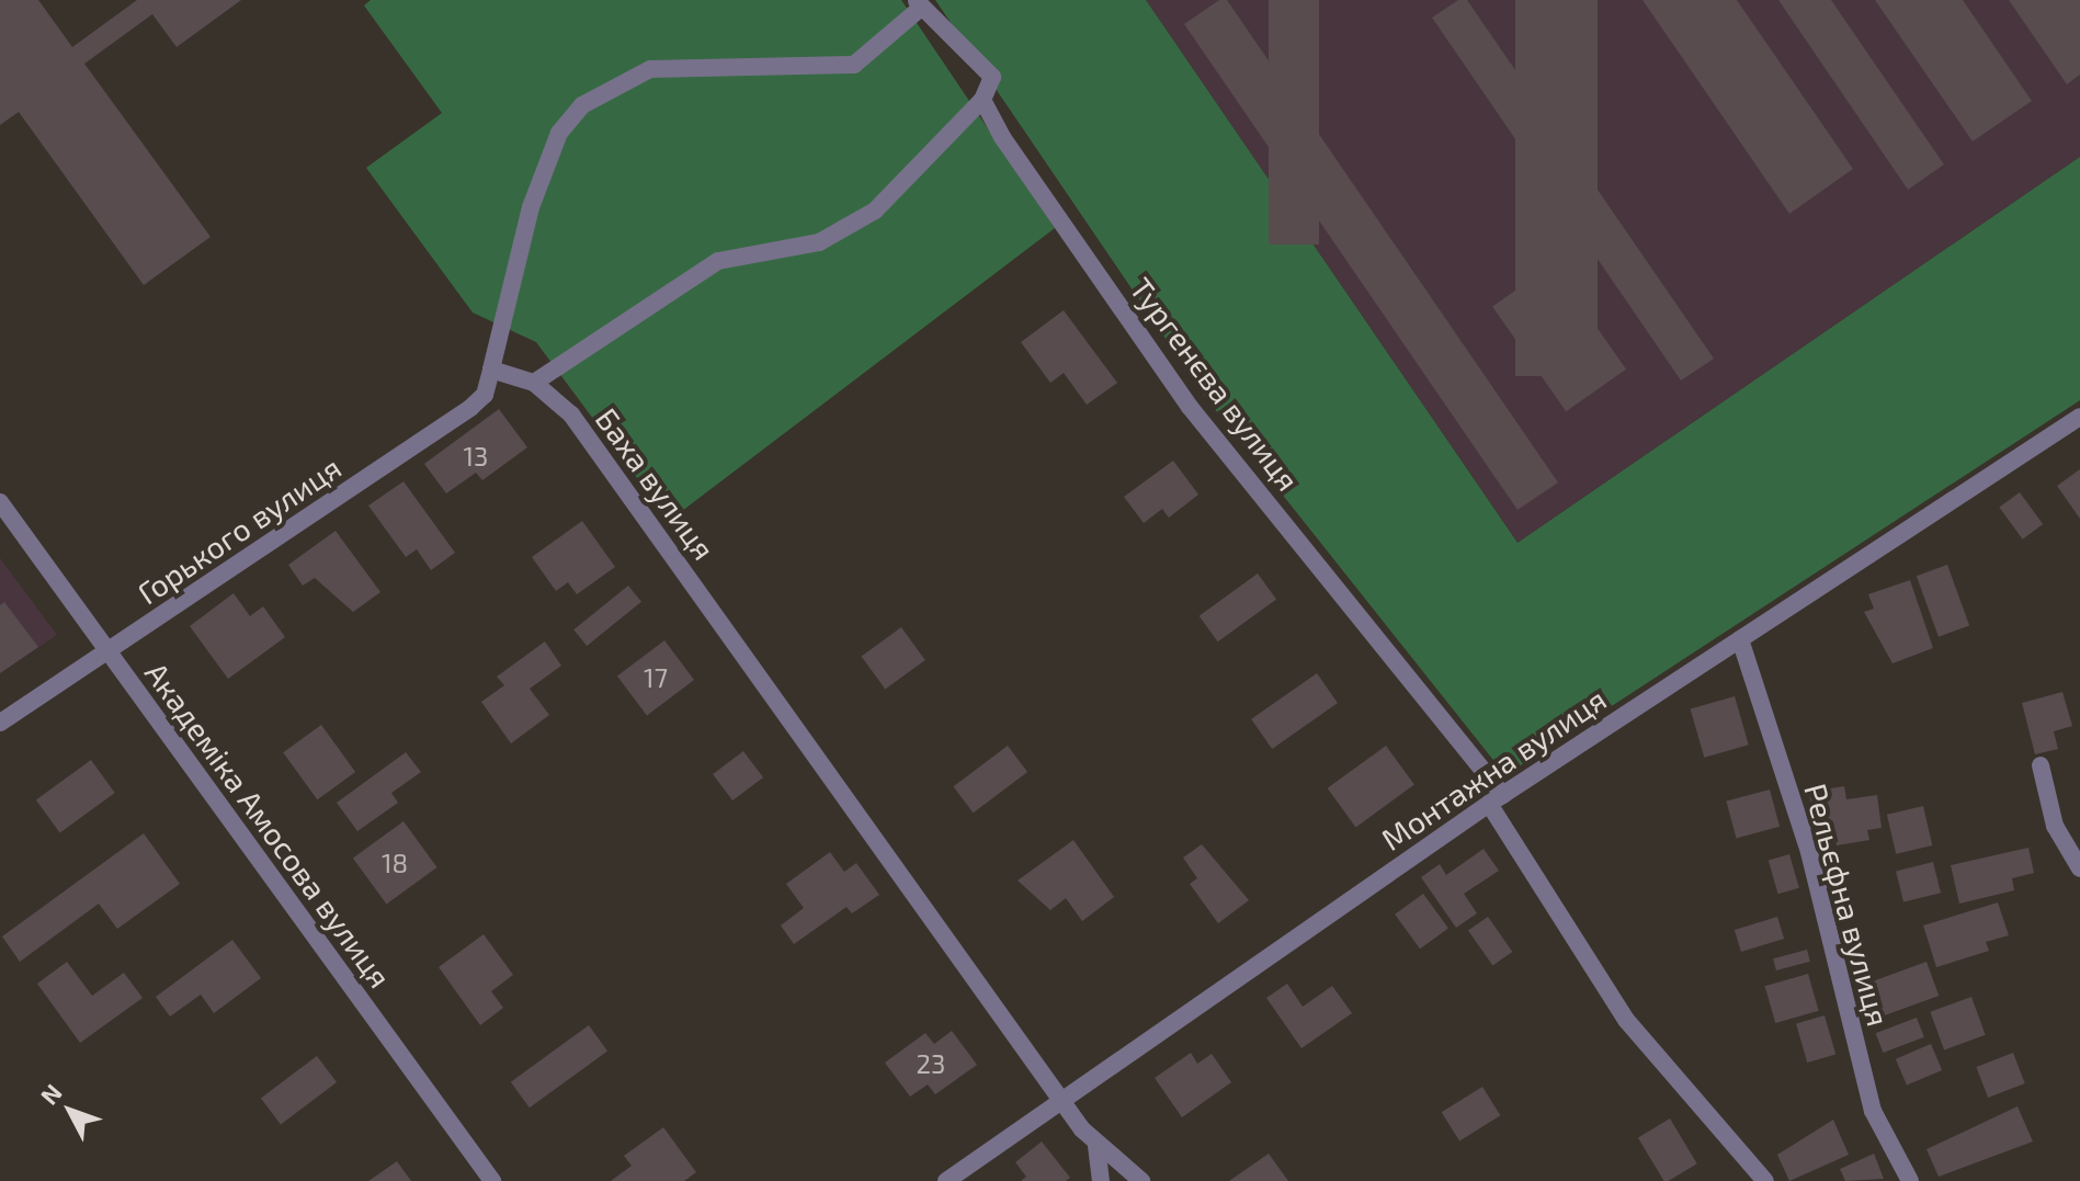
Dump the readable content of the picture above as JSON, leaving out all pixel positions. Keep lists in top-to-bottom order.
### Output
{
  "streets": {
    "street": [
      "Тургенєва вулиця",
      "Баха вулиця",
      "Горького вулиця",
      "Монтажна вулиця",
      "Академіка Амосова вулиця",
      "Рельєфна вулиця"
    ]
  },
  "crossings": [
    ["Тургенєва вулиця", "Монтажна вулиця"],
    ["Баха вулиця", "Горького вулиця"],
    ["Баха вулиця", "Монтажна вулиця"],
    ["Горького вулиця", "Академіка Амосова вулиця"],
    ["Монтажна вулиця", "Рельєфна вулиця"]
  ],
  "house_numbers": [
    "13",
    "17",
    "18",
    "23"
  ],
  "north": "top left"
}
